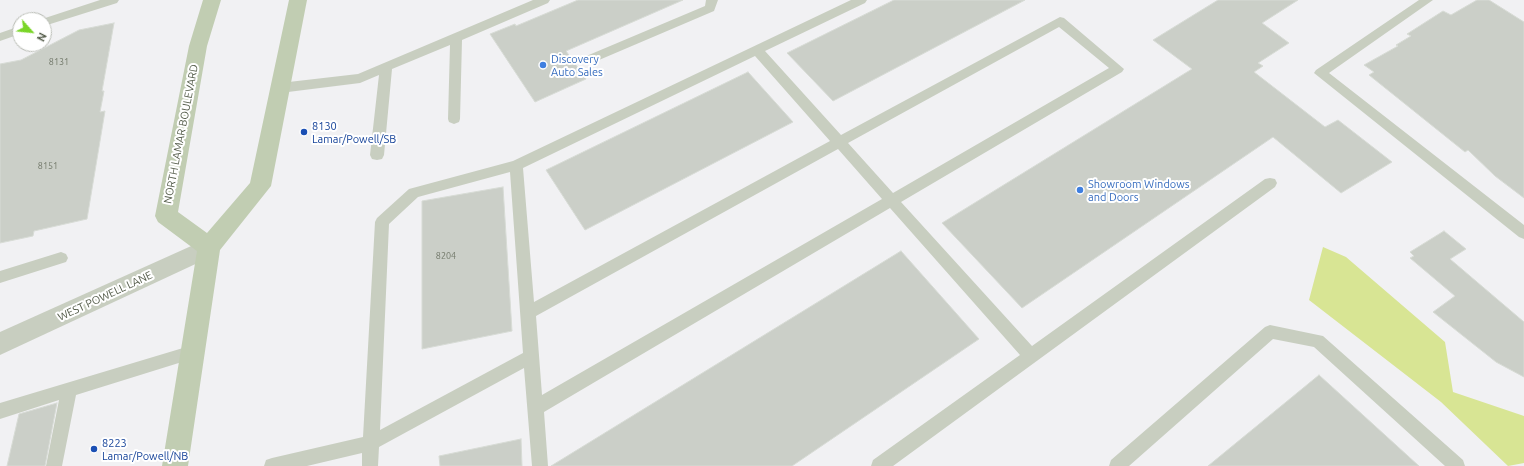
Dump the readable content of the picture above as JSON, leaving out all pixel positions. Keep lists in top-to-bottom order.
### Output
{
  "streets": {
    "main road": ["NORTH LAMAR BOULEVARD"],
    "street": ["WEST POWELL LANE"]
  },
  "crossings": [
    ["NORTH LAMAR BOULEVARD", "WEST POWELL LANE"]
  ],
  "places": [
    "Discovery Auto Sales",
    "8130 Lamar/Powell/SB",
    "Showroom Windows and Doors",
    "8223 Lamar/Powell/NB"
  ],
  "house_numbers": ["8131", "8151", "8204"],
  "north": "bottom right"
}
